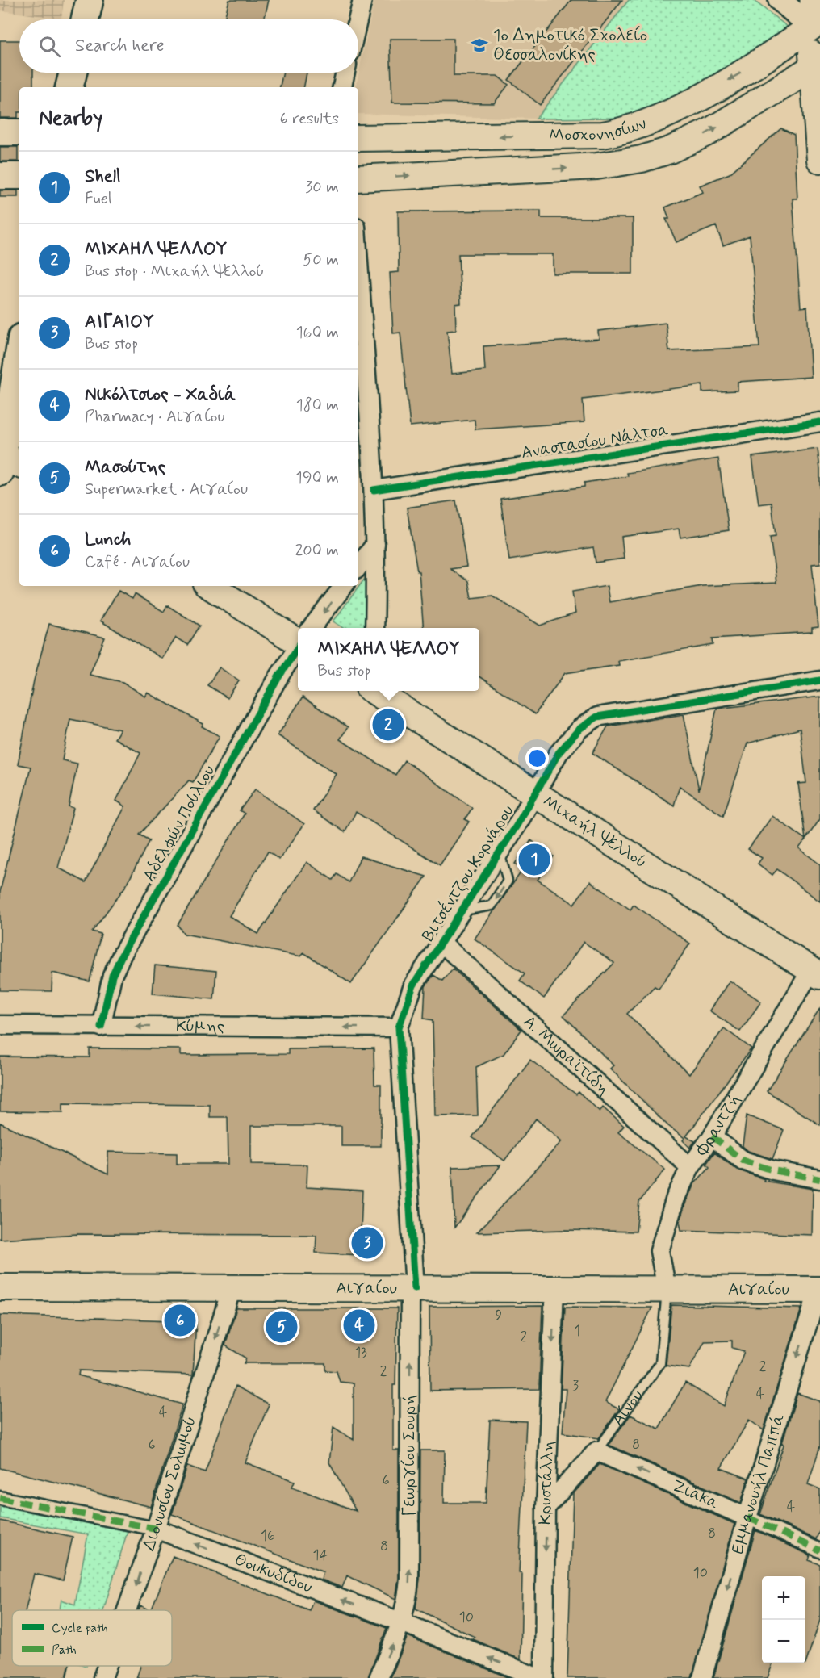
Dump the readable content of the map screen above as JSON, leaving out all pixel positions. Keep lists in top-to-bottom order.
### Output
{
  "streets": {
    "main road": ["Μοσχονησίων", "Μιχαήλ Ψελλού", "Αιγαίου"],
    "street": [
      "Αναστασίου Νάλτσα",
      "Αδελφών Πούλιου",
      "Βιτσέντζου Κορνάρου",
      "Κύμης",
      "Α. Μωραϊτίδη",
      "Φραντζή",
      "Αίνου",
      "Γεωργίου Σουρή",
      "Διονυσίου Σολωμού",
      "Κρυστάλλη",
      "Εμμανουήλ Παππά",
      "Ζιάκα",
      "Θουκυδίδου"
    ]
  },
  "crossings": [
    ["Αδελφών Πούλιου", "Κύμης"],
    ["Μιχαήλ Ψελλού", "Βιτσέντζου Κορνάρου"],
    ["Μιχαήλ Ψελλού", "Φραντζή"],
    ["Βιτσέντζου Κορνάρου", "Κύμης"],
    ["Βιτσέντζου Κορνάρου", "Α. Μωραϊτίδη"],
    ["Βιτσέντζου Κορνάρου", "Αιγαίου"],
    ["Βιτσέντζου Κορνάρου", "Γεωργίου Σουρή"],
    ["Α. Μωραϊτίδη", "Φραντζή"],
    ["Φραντζή", "Αιγαίου"],
    ["Φραντζή", "Αίνου"],
    ["Αιγαίου", "Αίνου"],
    ["Αιγαίου", "Γεωργίου Σουρή"],
    ["Αιγαίου", "Διονυσίου Σολωμού"],
    ["Αιγαίου", "Κρυστάλλη"],
    ["Αιγαίου", "Εμμανουήλ Παππά"],
    ["Αίνου", "Κρυστάλλη"],
    ["Αίνου", "Ζιάκα"],
    ["Γεωργίου Σουρή", "Θουκυδίδου"],
    ["Διονυσίου Σολωμού", "Θουκυδίδου"],
    ["Εμμανουήλ Παππά", "Ζιάκα"]
  ],
  "one_way": [
    "Κύμης",
    "Γεωργίου Σουρή",
    "Διονυσίου Σολωμού",
    "Κρυστάλλη",
    "Εμμανουήλ Παππά",
    "Ζιάκα",
    "Θουκυδίδου"
  ],
  "places": {
    "school or university": ["1ο Δημοτικό Σχολείο Θεσσαλονίκης"]
  },
  "house_numbers": [
    "9",
    "1",
    "2",
    "13",
    "2",
    "2",
    "3",
    "4",
    "4",
    "6",
    "8",
    "6",
    "4",
    "8",
    "16",
    "8",
    "14",
    "10",
    "10"
  ],
  "legend": ["Cycle path", "Path"],
  "page": {
    "search": "Search here",
    "heading": ["Nearby", "6 results"],
    "list": [
      {
        "mark": "1",
        "name": "Shell",
        "note": "Fuel",
        "value": "30 m"
      },
      {
        "mark": "2",
        "name": "ΜΙΧΑΗΛ ΨΕΛΛΟΥ",
        "note": "Bus stop · Μιχαήλ Ψελλού",
        "value": "50 m"
      },
      {
        "mark": "3",
        "name": "ΑΙΓΑΙΟΥ",
        "note": "Bus stop",
        "value": "160 m"
      },
      {
        "mark": "4",
        "name": "Νικόλτσιος - Χαδιά",
        "note": "Pharmacy · Αιγαίου",
        "value": "180 m"
      },
      {
        "mark": "5",
        "name": "Μασούτης",
        "note": "Supermarket · Αιγαίου",
        "value": "190 m"
      },
      {
        "mark": "6",
        "name": "Lunch",
        "note": "Café · Αιγαίου",
        "value": "200 m"
      }
    ],
    "popup": ["ΜΙΧΑΗΛ ΨΕΛΛΟΥ", "Bus stop"],
    "pins": [
      "2",
      "1",
      "3",
      "6",
      "4",
      "5"
    ],
    "map_buttons": ["+", "−"]
  }
}
